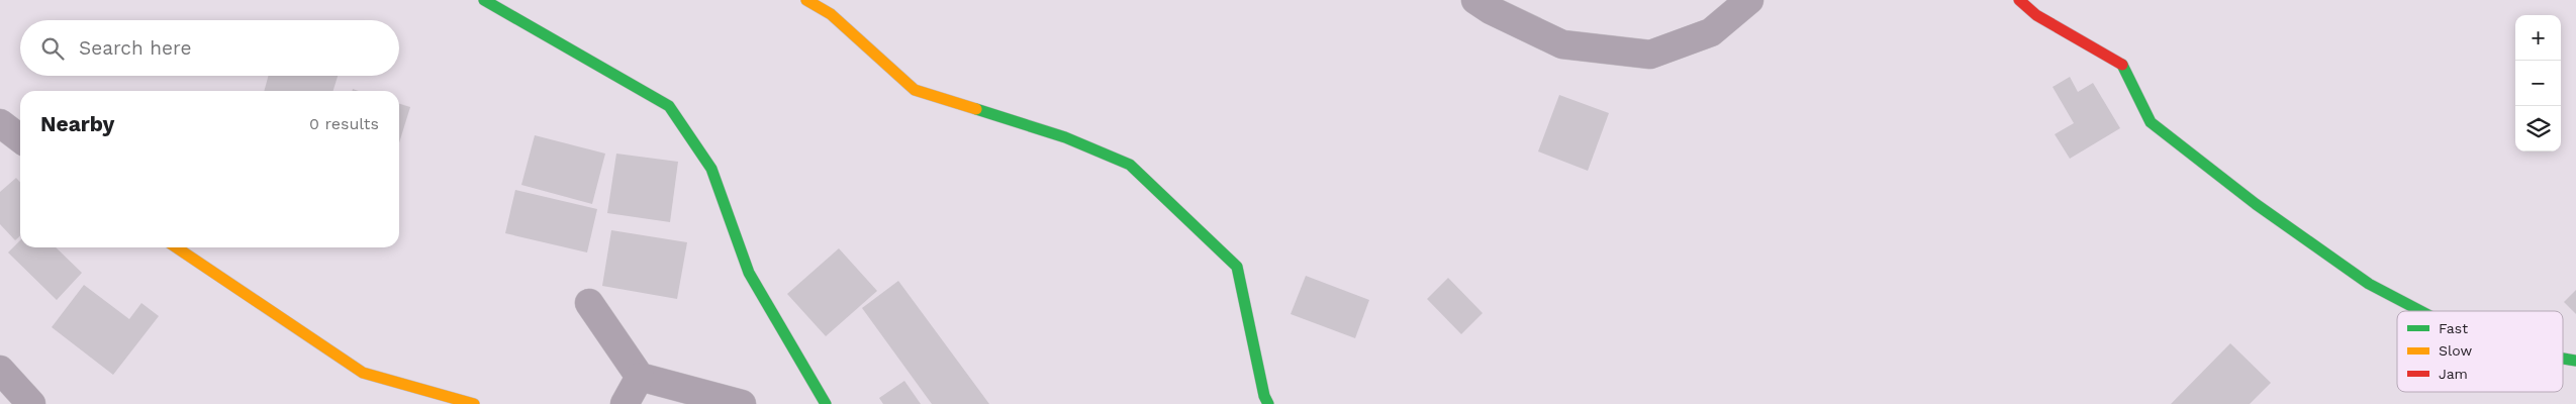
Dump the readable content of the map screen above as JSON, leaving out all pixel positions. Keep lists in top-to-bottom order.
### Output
{
  "legend": ["Fast", "Slow", "Jam"],
  "page": {
    "map_buttons": ["+", "−"],
    "search": "Search here",
    "heading": ["Nearby", "0 results"]
  }
}
